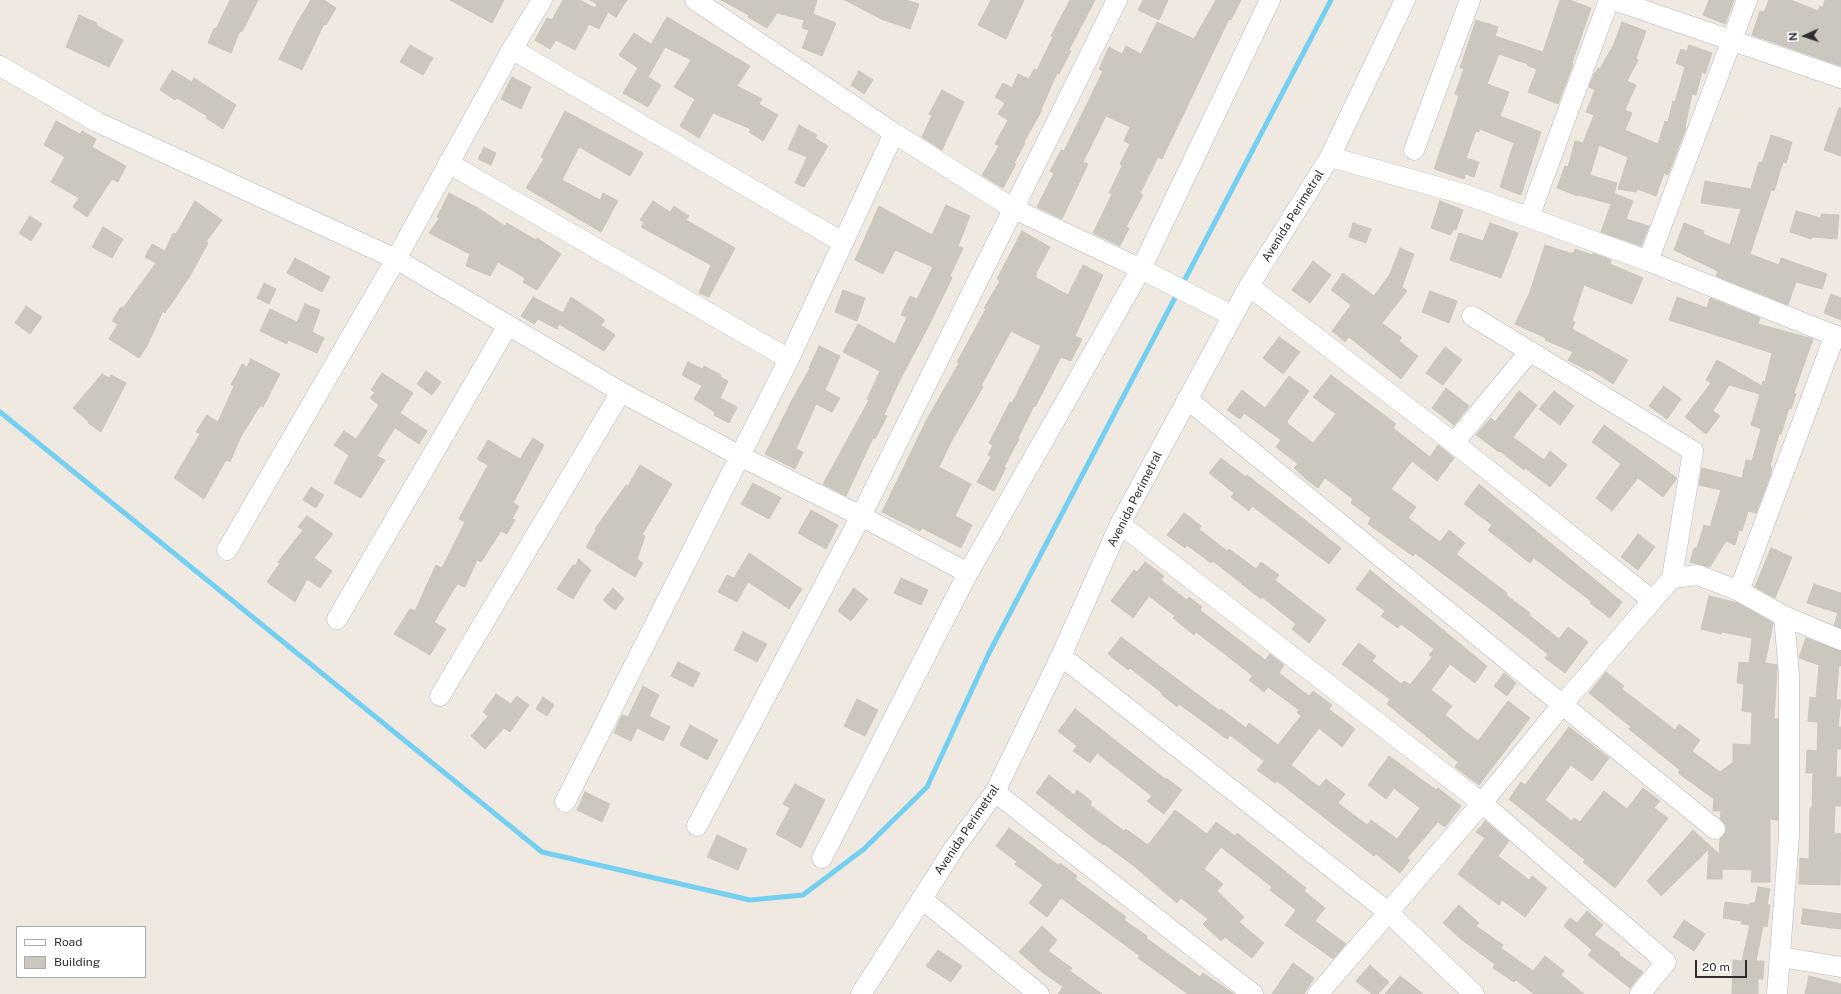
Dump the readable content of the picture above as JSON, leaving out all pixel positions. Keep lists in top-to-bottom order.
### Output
{
  "streets": {
    "street": ["Avenida Perimetral"]
  },
  "legend": ["Road", "Building"],
  "scale_bar": "20 m",
  "north": "left"
}
